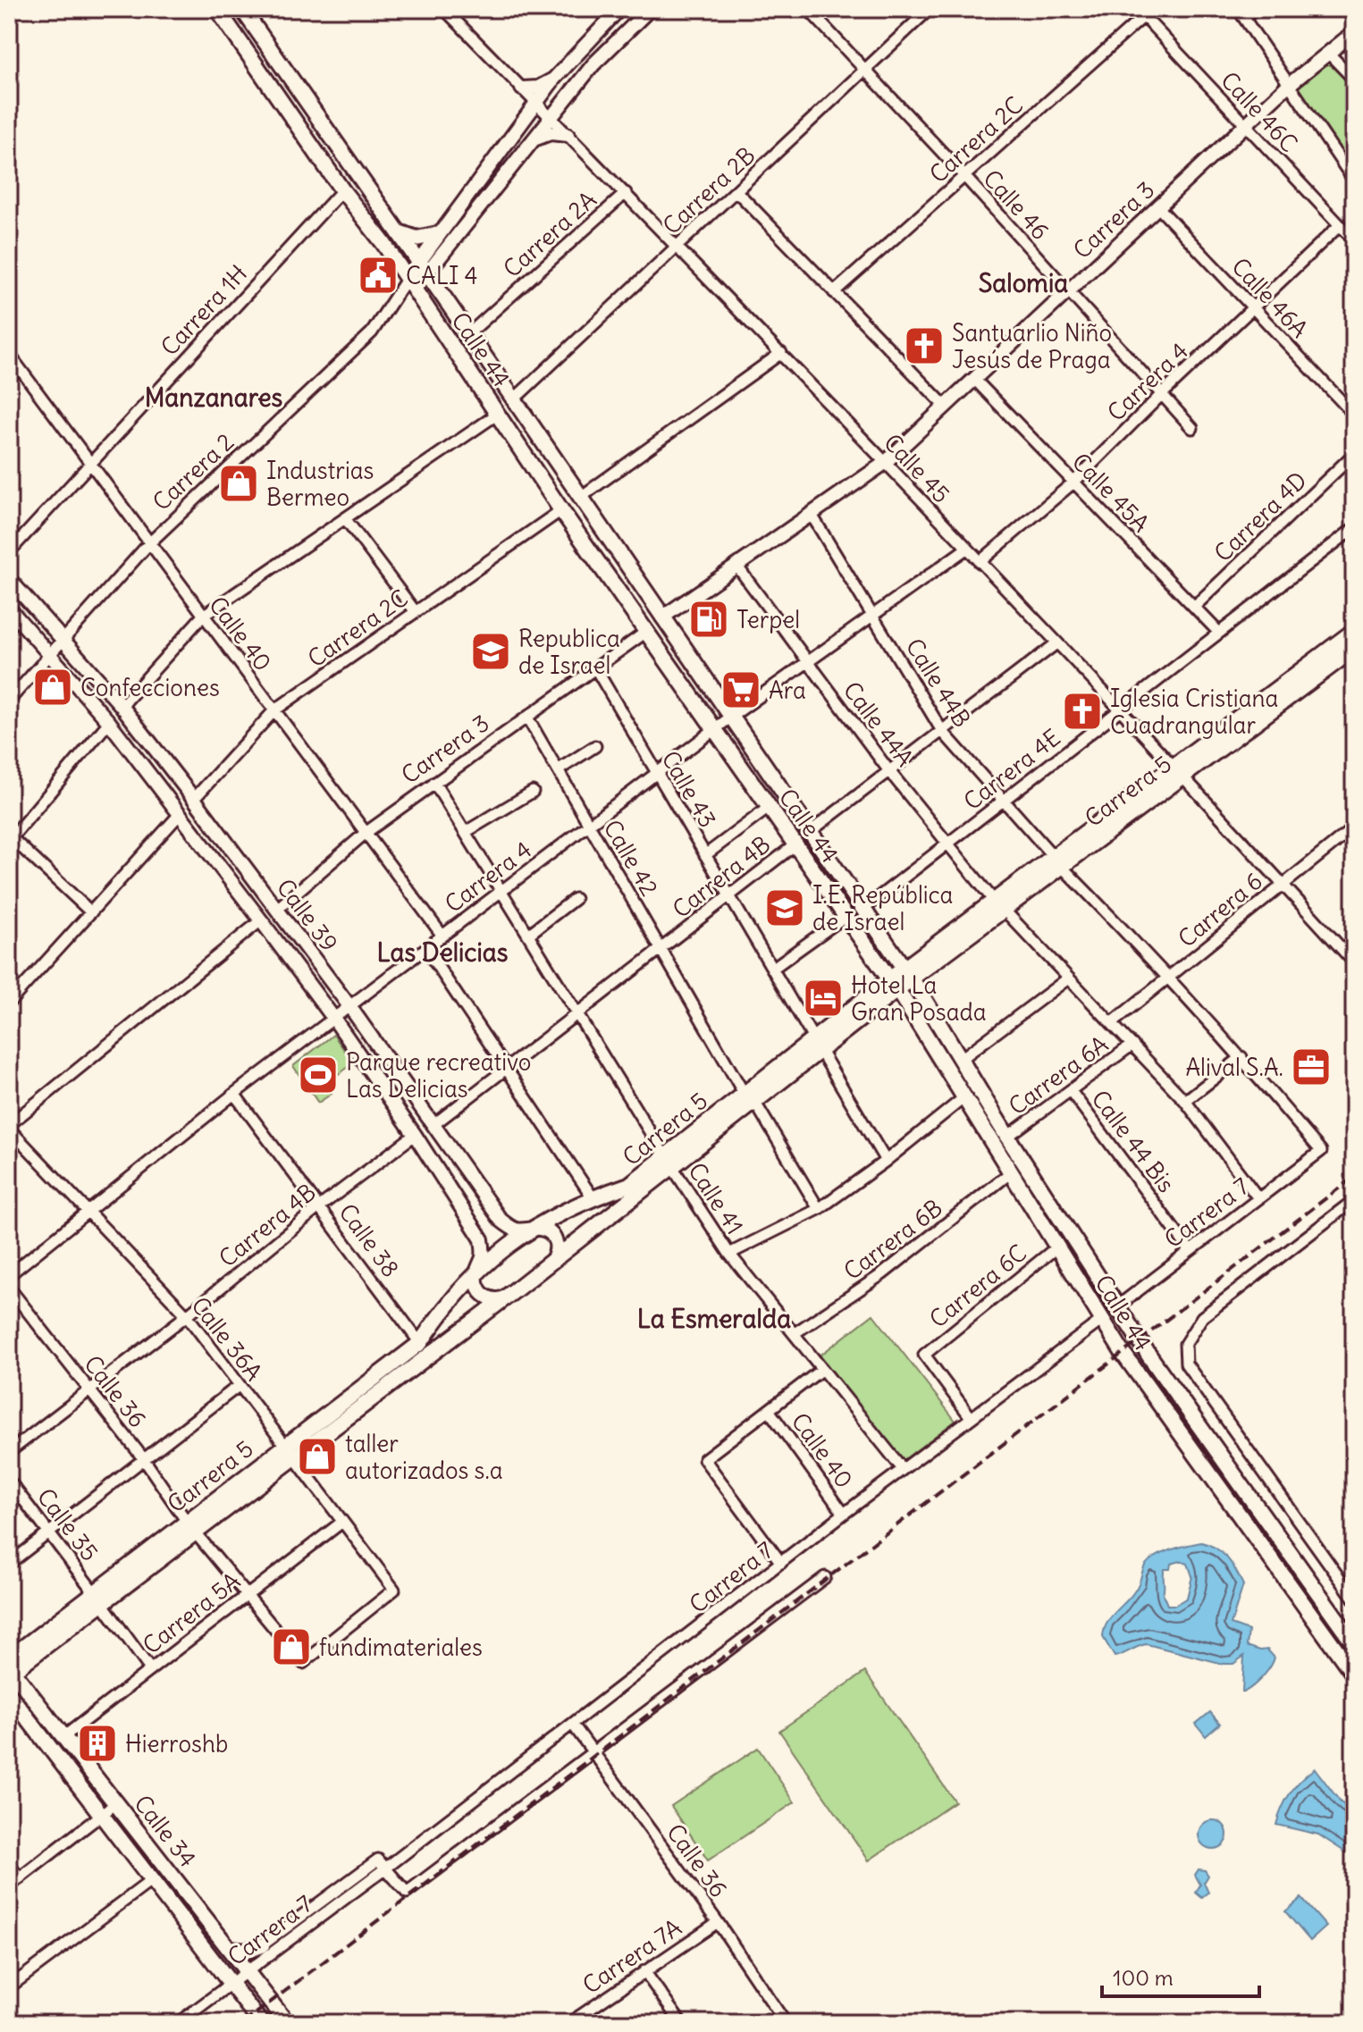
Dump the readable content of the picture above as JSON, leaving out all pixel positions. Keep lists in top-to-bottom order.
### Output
{
  "streets": {
    "main road": ["Calle 44", "Carrera 5", "Calle 34"],
    "street": [
      "Calle 46C",
      "Carrera 2C",
      "Carrera 2B",
      "Calle 46",
      "Carrera 3",
      "Carrera 2A",
      "Calle 46A",
      "Carrera 1H",
      "Carrera 4",
      "Calle 45",
      "Carrera 2",
      "Calle 45A",
      "Carrera 4D",
      "Calle 40",
      "Calle 44B",
      "Calle 44A",
      "Carrera 4E",
      "Calle 43",
      "Calle 42",
      "Carrera 4B",
      "Carrera 6",
      "Calle 39",
      "Carrera 6A",
      "Calle 44 Bis",
      "Calle 41",
      "Carrera 7",
      "Carrera 6B",
      "Calle 38",
      "Carrera 6C",
      "Calle 36A",
      "Calle 36",
      "Calle 35",
      "Carrera 5A",
      "Carrera 7A"
    ]
  },
  "crossings": [
    ["Calle 46C", "Carrera 2C"],
    ["Calle 46C", "Carrera 3"],
    ["Calle 46C", "Carrera 4"],
    ["Carrera 2C", "Calle 46"],
    ["Carrera 2C", "Calle 44"],
    ["Carrera 2C", "Calle 40"],
    ["Carrera 2C", "Calle 39"],
    ["Carrera 2B", "Calle 46"],
    ["Carrera 2B", "Calle 44"],
    ["Carrera 2B", "Calle 45"],
    ["Calle 46", "Carrera 3"],
    ["Calle 46", "Carrera 4"],
    ["Carrera 3", "Calle 46A"],
    ["Carrera 3", "Calle 44"],
    ["Carrera 3", "Calle 45"],
    ["Carrera 3", "Calle 45A"],
    ["Carrera 3", "Calle 40"],
    ["Carrera 3", "Calle 44B"],
    ["Carrera 3", "Calle 44A"],
    ["Carrera 3", "Calle 43"],
    ["Carrera 3", "Calle 42"],
    ["Carrera 3", "Calle 39"],
    ["Carrera 3", "Calle 41"],
    ["Carrera 2A", "Calle 44"],
    ["Carrera 2A", "Calle 45"],
    ["Calle 46A", "Carrera 4"],
    ["Carrera 1H", "Calle 44"],
    ["Carrera 1H", "Calle 40"],
    ["Calle 44", "Carrera 4"],
    ["Calle 44", "Carrera 2"],
    ["Calle 44", "Carrera 4E"],
    ["Calle 44", "Carrera 5"],
    ["Calle 44", "Carrera 4B"],
    ["Calle 44", "Carrera 6A"],
    ["Calle 44", "Carrera 7"],
    ["Calle 44", "Carrera 6B"],
    ["Calle 44", "Carrera 6C"],
    ["Carrera 4", "Calle 45"],
    ["Carrera 4", "Calle 45A"],
    ["Carrera 4", "Calle 40"],
    ["Carrera 4", "Calle 44B"],
    ["Carrera 4", "Calle 44A"],
    ["Carrera 4", "Calle 43"],
    ["Carrera 4", "Calle 42"],
    ["Carrera 4", "Calle 39"],
    ["Carrera 4", "Calle 41"],
    ["Carrera 4", "Calle 38"],
    ["Carrera 4", "Calle 36A"],
    ["Calle 45", "Carrera 2"],
    ["Calle 45", "Carrera 4E"],
    ["Calle 45", "Carrera 5"],
    ["Calle 45", "Carrera 6"],
    ["Carrera 2", "Calle 40"],
    ["Carrera 2", "Calle 39"],
    ["Calle 45A", "Carrera 4D"],
    ["Calle 45A", "Carrera 4E"],
    ["Calle 40", "Carrera 7"],
    ["Calle 44B", "Carrera 4E"],
    ["Calle 44B", "Carrera 5"],
    ["Calle 44B", "Carrera 6"],
    ["Calle 44B", "Carrera 7"],
    ["Calle 44A", "Carrera 4E"],
    ["Calle 44A", "Carrera 5"],
    ["Calle 44A", "Carrera 6"],
    ["Calle 44A", "Carrera 6A"],
    ["Calle 44A", "Carrera 7"],
    ["Calle 43", "Carrera 5"],
    ["Calle 43", "Carrera 4B"],
    ["Carrera 5", "Calle 42"],
    ["Carrera 5", "Calle 39"],
    ["Carrera 5", "Calle 41"],
    ["Carrera 5", "Calle 38"],
    ["Carrera 5", "Calle 36A"],
    ["Carrera 5", "Calle 36"],
    ["Carrera 5", "Calle 35"],
    ["Carrera 5", "Calle 34"],
    ["Calle 42", "Carrera 4B"],
    ["Carrera 4B", "Calle 39"],
    ["Carrera 4B", "Calle 41"],
    ["Carrera 4B", "Calle 38"],
    ["Carrera 4B", "Calle 36A"],
    ["Carrera 4B", "Calle 36"],
    ["Carrera 6A", "Calle 44 Bis"],
    ["Calle 44 Bis", "Carrera 7"],
    ["Calle 41", "Carrera 7"],
    ["Calle 41", "Carrera 6B"],
    ["Carrera 7", "Carrera 6C"],
    ["Carrera 7", "Calle 36"],
    ["Carrera 7", "Calle 34"],
    ["Calle 36A", "Calle 36"],
    ["Calle 36A", "Carrera 5A"],
    ["Calle 36", "Carrera 5A"],
    ["Calle 36", "Carrera 7A"],
    ["Calle 35", "Carrera 5A"],
    ["Carrera 5A", "Calle 34"]
  ],
  "districts": [
    "Salomia",
    "Manzanares",
    "Las Delicias",
    "La Esmeralda"
  ],
  "places": {
    "public building": ["CALI 4"],
    "church": ["Santuarlio Niño Jesús de Praga", "Iglesia Cristiana Cuadrangular"],
    "shop": [
      "Industrias Bermeo",
      "Confecciones",
      "taller autorizados s.a",
      "fundimateriales"
    ],
    "fuel station": ["Terpel"],
    "school or university": ["Republica de Israel", "I.E. República de Israel"],
    "supermarket": ["Ara"],
    "hotel": ["Hotel La Gran Posada"],
    "office": ["Alival S.A."],
    "sports": ["Parque recreativo Las Delicias"],
    "building": ["Hierroshb"]
  },
  "scale_bar": "100 m"
}
